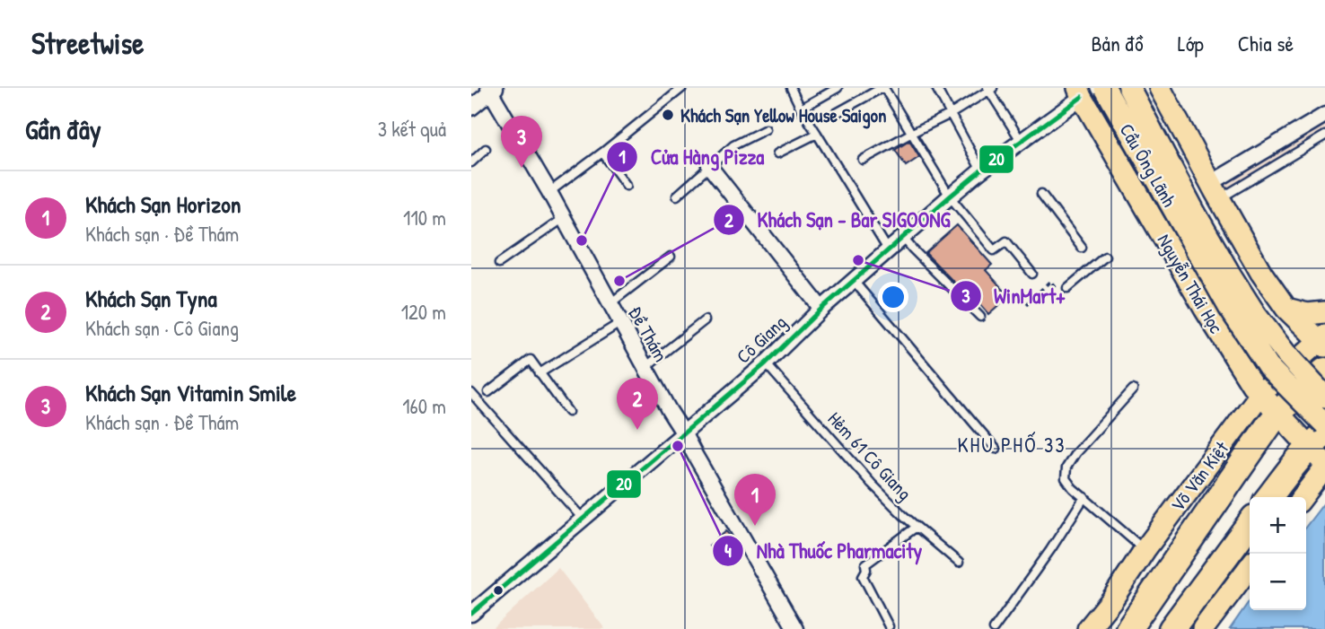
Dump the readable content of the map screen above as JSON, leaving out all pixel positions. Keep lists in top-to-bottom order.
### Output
{
  "streets": {
    "highway": ["Võ Văn Kiệt"],
    "main road": ["Cầu Ông Lãnh", "Nguyễn Thái Học"],
    "street": ["Ðề Thám", "Cô Giang"],
    "lane": ["Hẻm 61 Cô Giang"]
  },
  "crossings": [
    ["Nguyễn Thái Học", "Cô Giang"],
    ["Nguyễn Thái Học", "Võ Văn Kiệt"],
    ["Ðề Thám", "Cô Giang"],
    ["Cô Giang", "Hẻm 61 Cô Giang"]
  ],
  "districts": ["KHU PHỐ 33"],
  "places": [
    "Khách Sạn Yellow House Saigon",
    "Cửa Hàng Pizza",
    "WinMart+",
    "Khách Sạn - Bar SIGOONG",
    "Nhà Thuốc Pharmacity"
  ],
  "lines": ["transit line 20"],
  "page": {
    "header": "Streetwise",
    "nav": ["Bản đồ", "Lớp", "Chia sẻ"],
    "heading": ["Gần đây", "3 kết quả"],
    "pins": ["3", "2", "1"],
    "list": [
      {
        "mark": "1",
        "name": "Khách Sạn Horizon",
        "note": "Khách sạn · Ðề Thám",
        "value": "110 m"
      },
      {
        "mark": "2",
        "name": "Khách Sạn Tyna",
        "note": "Khách sạn · Cô Giang",
        "value": "120 m"
      },
      {
        "mark": "3",
        "name": "Khách Sạn Vitamin Smile",
        "note": "Khách sạn · Ðề Thám",
        "value": "160 m"
      }
    ],
    "map_buttons": ["+", "−"]
  }
}
